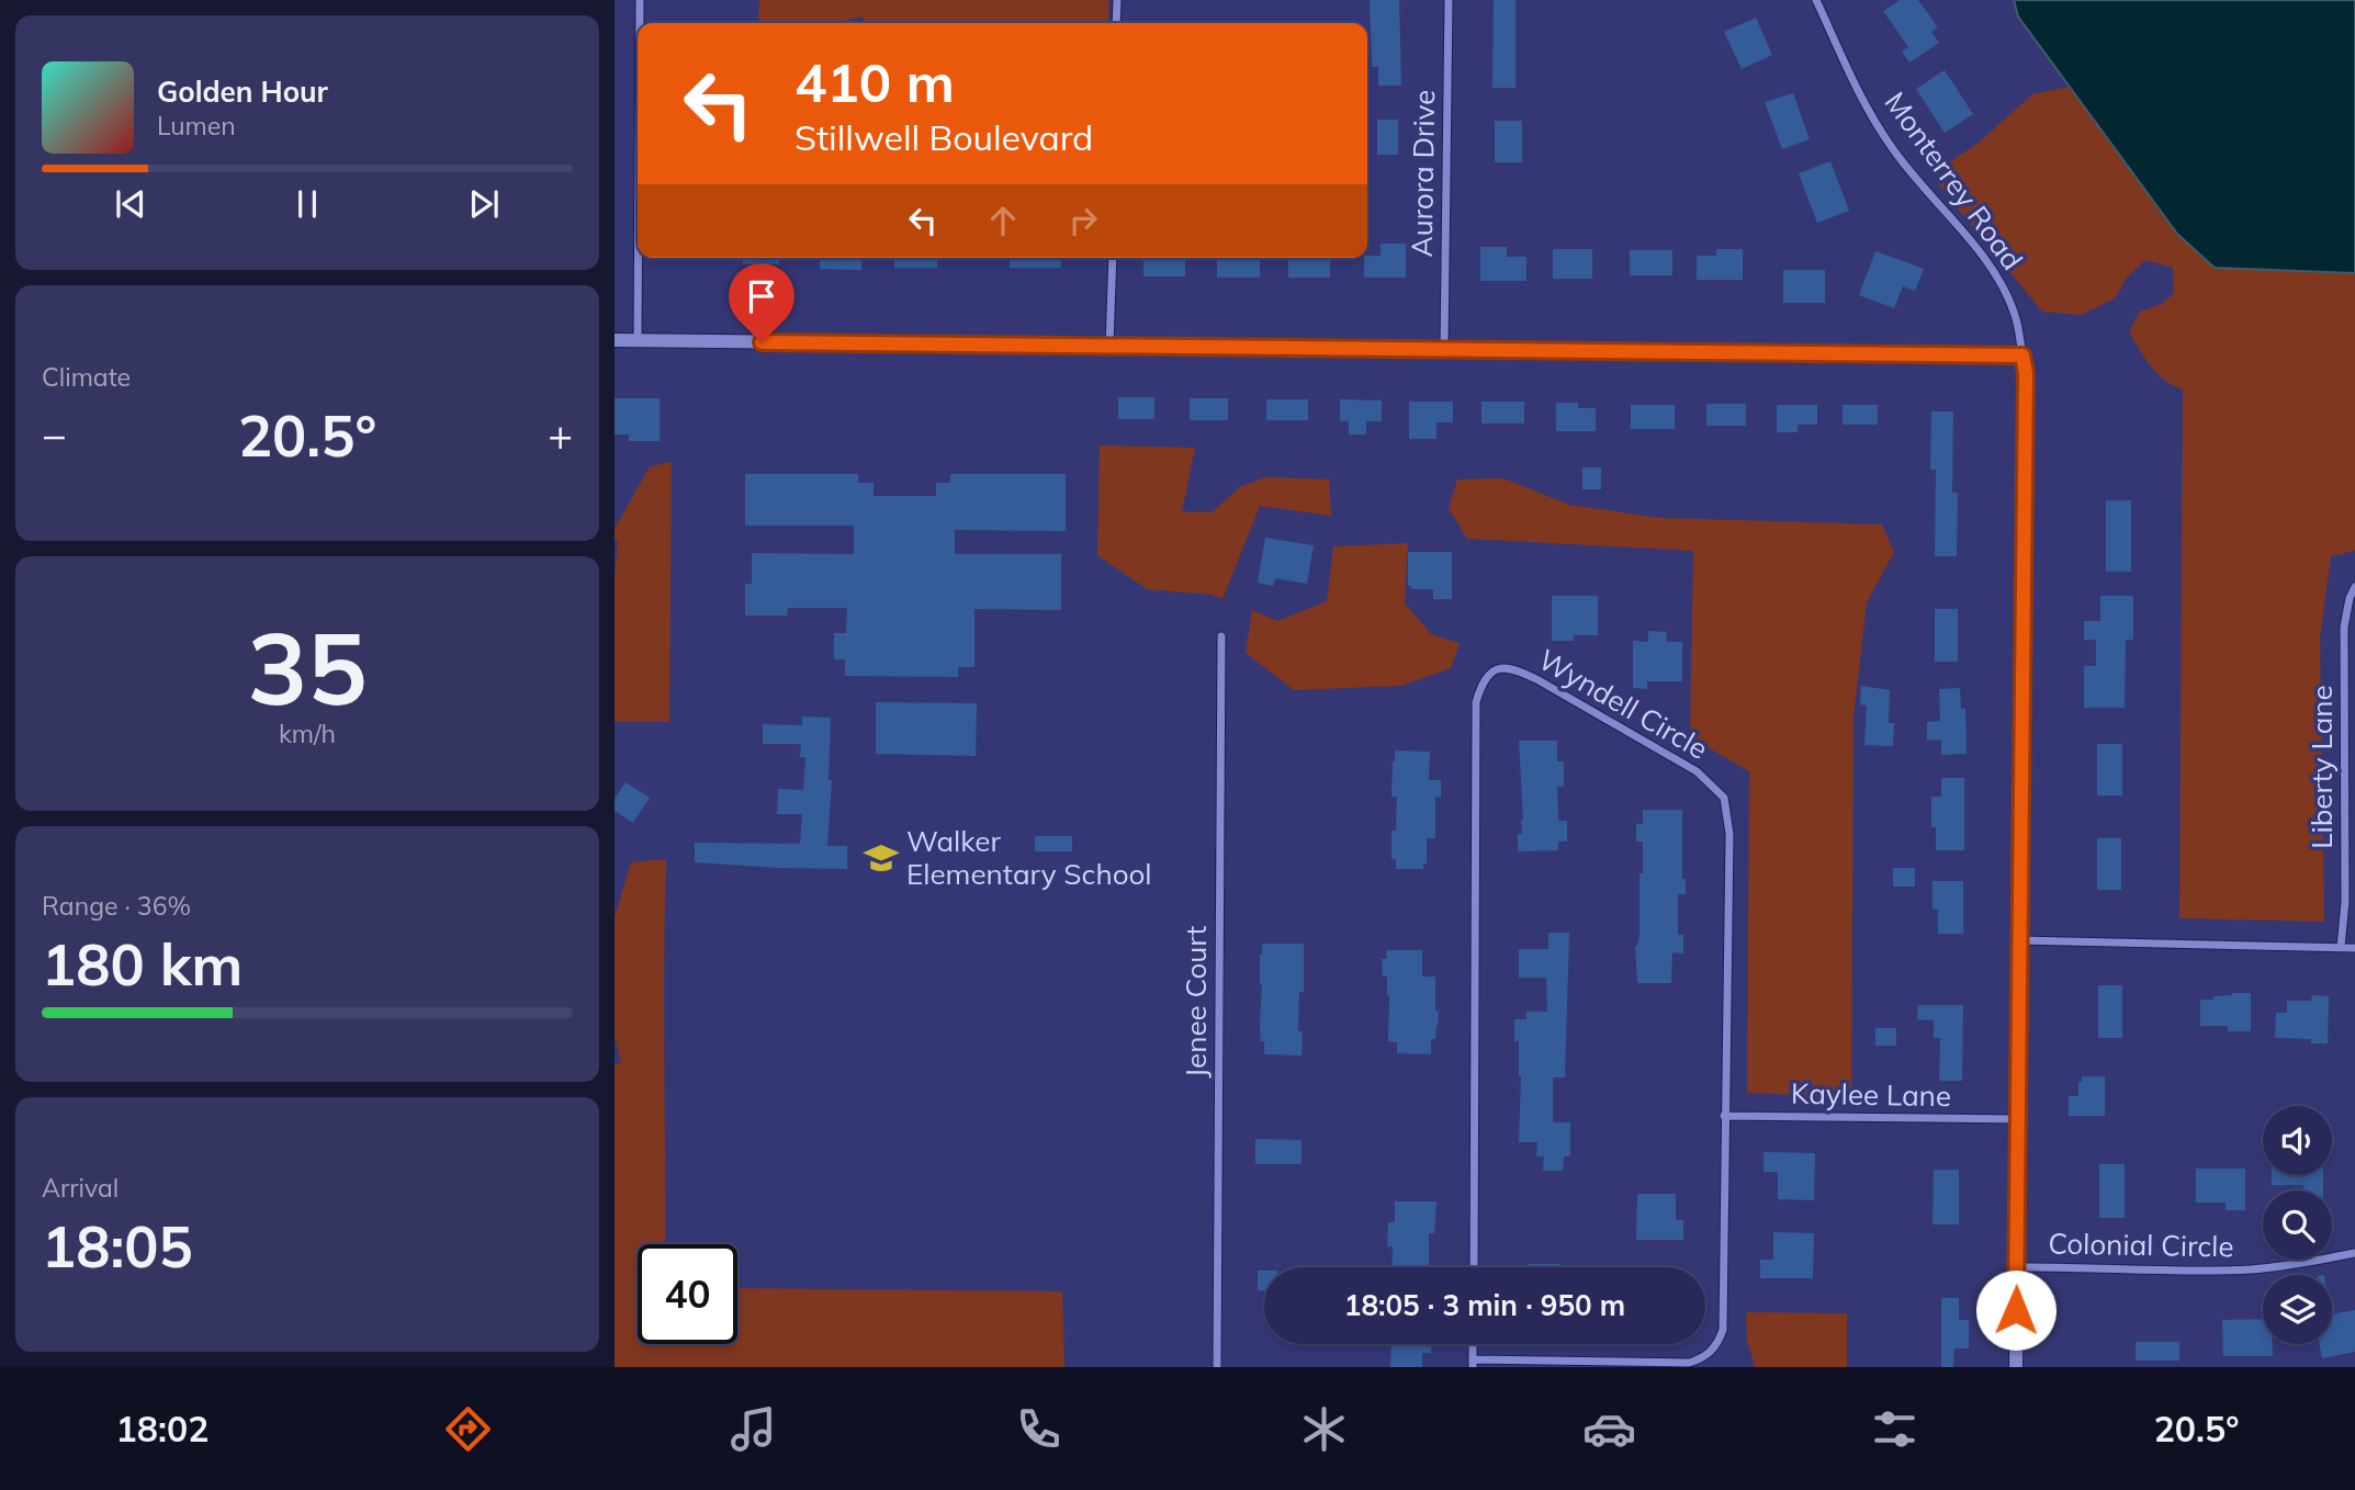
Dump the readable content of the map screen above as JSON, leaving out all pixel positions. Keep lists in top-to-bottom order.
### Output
{
  "streets": {
    "street": [
      "Aurora Drive",
      "Monterrey Road",
      "Wyndell Circle",
      "Liberty Lane",
      "Jenee Court",
      "Kaylee Lane",
      "Colonial Circle"
    ]
  },
  "crossings": [
    ["Monterrey Road", "Kaylee Lane"],
    ["Monterrey Road", "Colonial Circle"],
    ["Wyndell Circle", "Kaylee Lane"]
  ],
  "places": {
    "school or university": ["Walker Elementary School"]
  },
  "page": {
    "turn": ["410 m", "Stillwell Boulevard"],
    "song": ["Golden Hour", "Lumen"],
    "tile": [
      "Climate",
      ["35", "km/h"],
      ["Range · 36%", "180 km"],
      ["Arrival", "18:05"]
    ],
    "heat": ["−", "20.5°", "+"],
    "limit": "40",
    "trip": "18:05 · 3 min · 950 m",
    "tabs": ["18:02", "20.5°"]
  }
}
